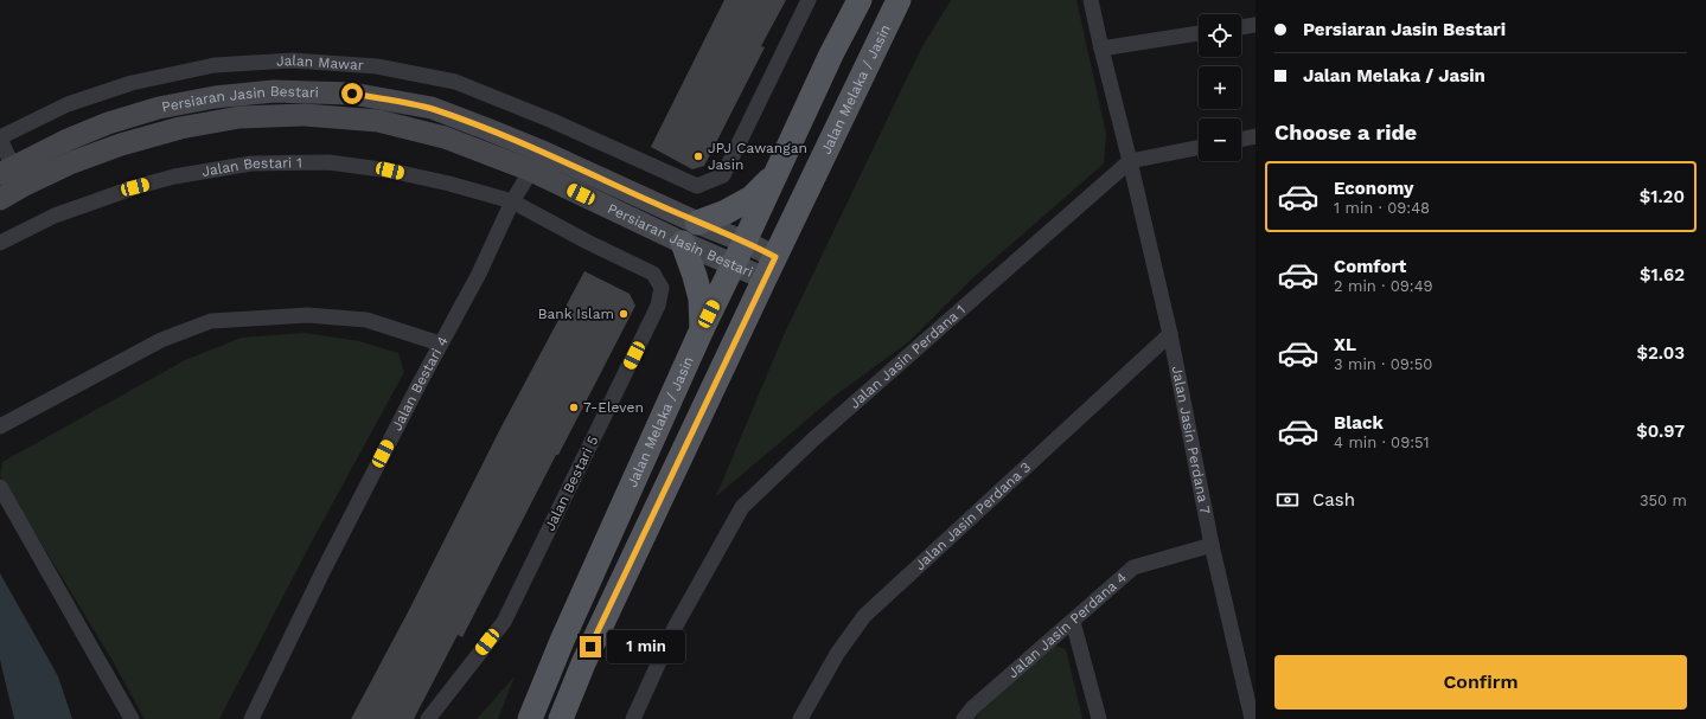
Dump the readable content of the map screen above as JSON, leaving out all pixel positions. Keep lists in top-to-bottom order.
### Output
{
  "streets": {
    "main road": ["Jalan Melaka / Jasin"],
    "street": [
      "Jalan Mawar",
      "Persiaran Jasin Bestari",
      "Jalan Bestari 1",
      "Jalan Jasin Perdana 1",
      "Jalan Bestari 4",
      "Jalan Jasin Perdana 7",
      "Jalan Bestari 5",
      "Jalan Jasin Perdana 3",
      "Jalan Jasin Perdana 4"
    ]
  },
  "crossings": [
    ["Jalan Melaka / Jasin", "Persiaran Jasin Bestari"],
    ["Persiaran Jasin Bestari", "Jalan Bestari 4"],
    ["Jalan Bestari 1", "Jalan Bestari 4"],
    ["Jalan Bestari 1", "Jalan Bestari 5"],
    ["Jalan Jasin Perdana 1", "Jalan Jasin Perdana 7"],
    ["Jalan Bestari 4", "Jalan Bestari 5"],
    ["Jalan Jasin Perdana 7", "Jalan Jasin Perdana 3"],
    ["Jalan Jasin Perdana 7", "Jalan Jasin Perdana 4"]
  ],
  "places": ["JPJ Cawangan Jasin", "Bank Islam", "7-Eleven"],
  "page": {
    "banner": ["Persiaran Jasin Bestari", "Jalan Melaka / Jasin"],
    "map_buttons": ["+", "−"],
    "heading": "Choose a ride",
    "list": [
      {
        "name": "Economy",
        "note": "1 min · 09:48",
        "value": "$1.20"
      },
      {
        "name": "Comfort",
        "note": "2 min · 09:49",
        "value": "$1.62"
      },
      {
        "name": "XL",
        "note": "3 min · 09:50",
        "value": "$2.03"
      },
      {
        "name": "Black",
        "note": "4 min · 09:51",
        "value": "$0.97"
      }
    ],
    "pay": ["Cash", "350 m"],
    "bubble": "1 min",
    "buttons": "Confirm"
  }
}
